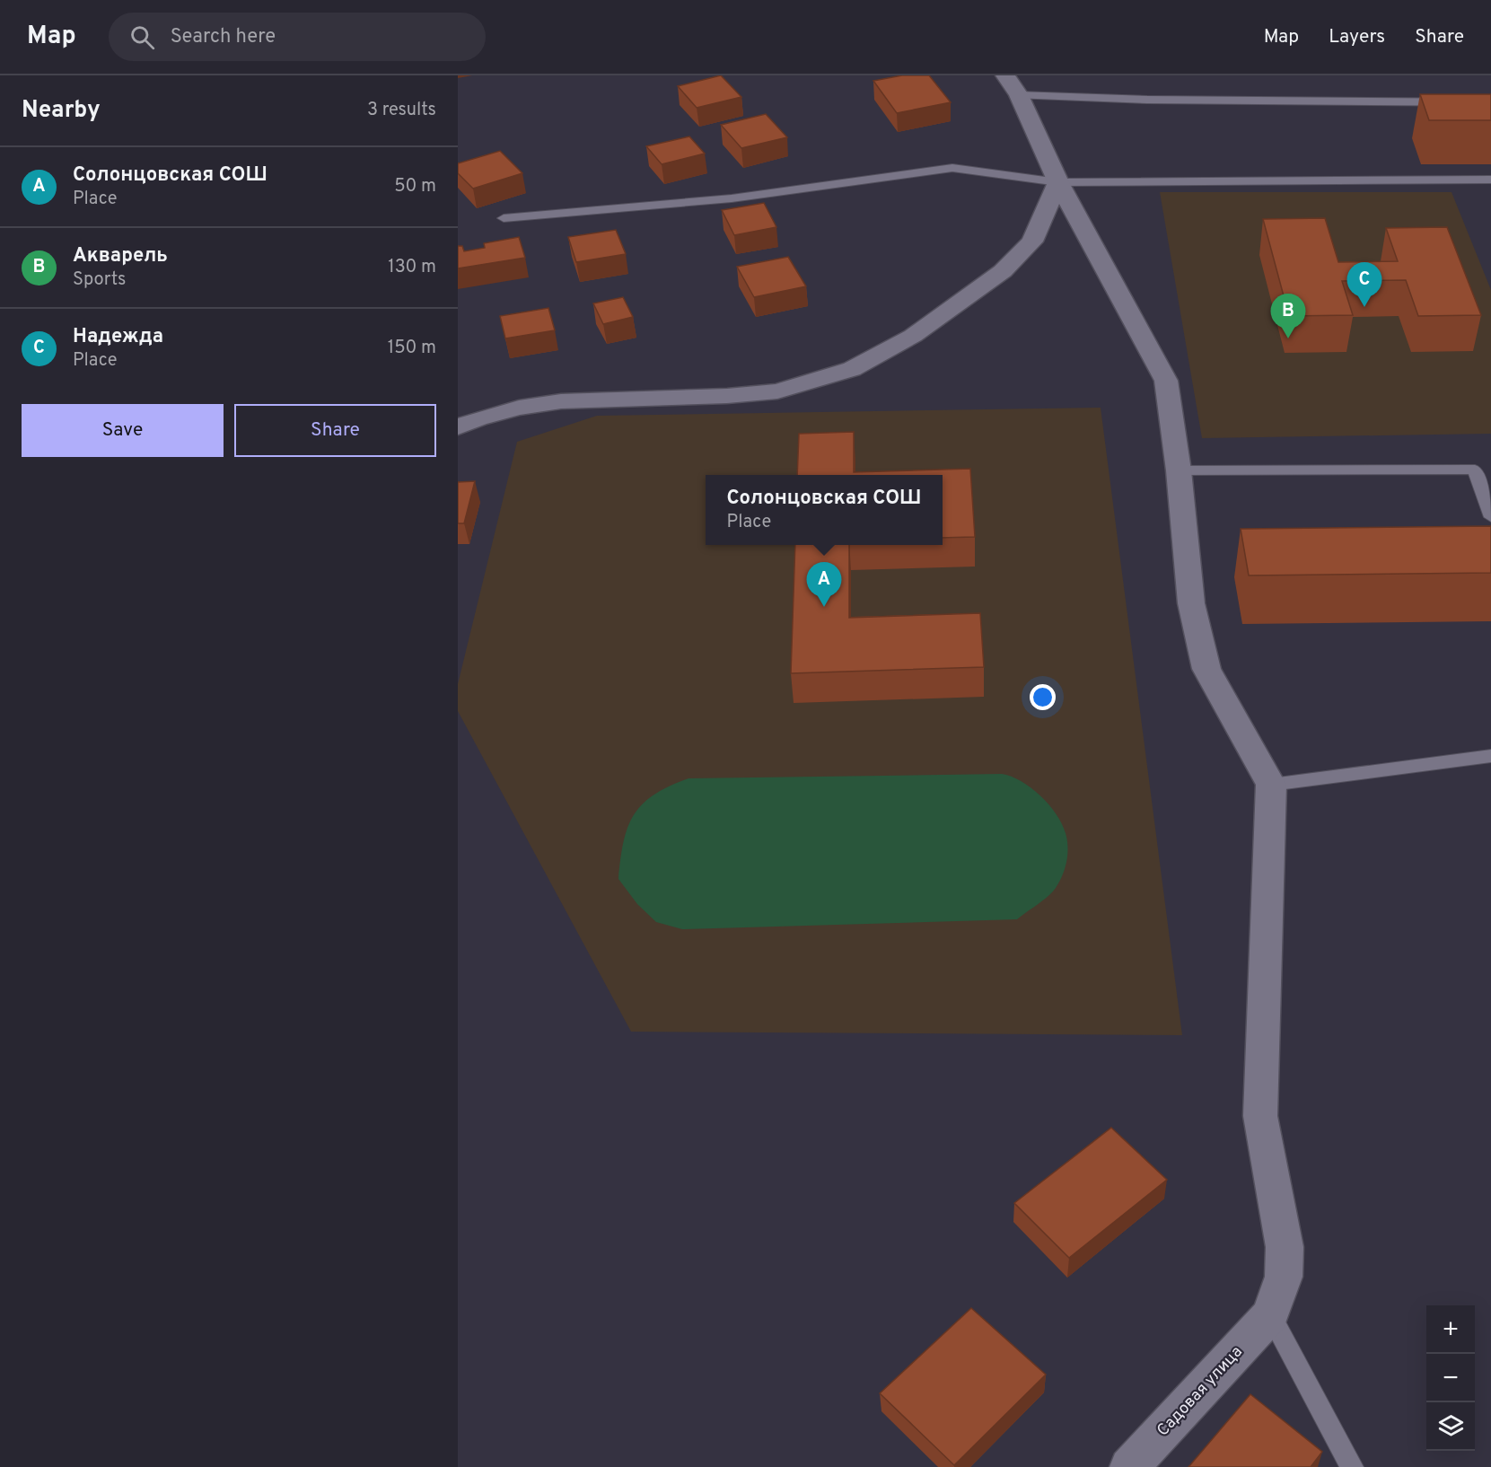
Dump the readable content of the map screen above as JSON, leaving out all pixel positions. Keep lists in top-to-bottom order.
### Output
{
  "streets": {
    "street": ["Садовая улица"]
  },
  "page": {
    "header": "Map",
    "search": "Search here",
    "nav": ["Map", "Layers", "Share"],
    "heading": ["Nearby", "3 results"],
    "list": [
      {
        "mark": "A",
        "name": "Солонцовская СОШ",
        "note": "Place",
        "value": "50 m"
      },
      {
        "mark": "B",
        "name": "Акварель",
        "note": "Sports",
        "value": "130 m"
      },
      {
        "mark": "C",
        "name": "Надежда",
        "note": "Place",
        "value": "150 m"
      }
    ],
    "pins": ["C", "B", "A"],
    "buttons": ["Save", "Share"],
    "popup": ["Солонцовская СОШ", "Place"],
    "map_buttons": ["+", "−"]
  }
}
